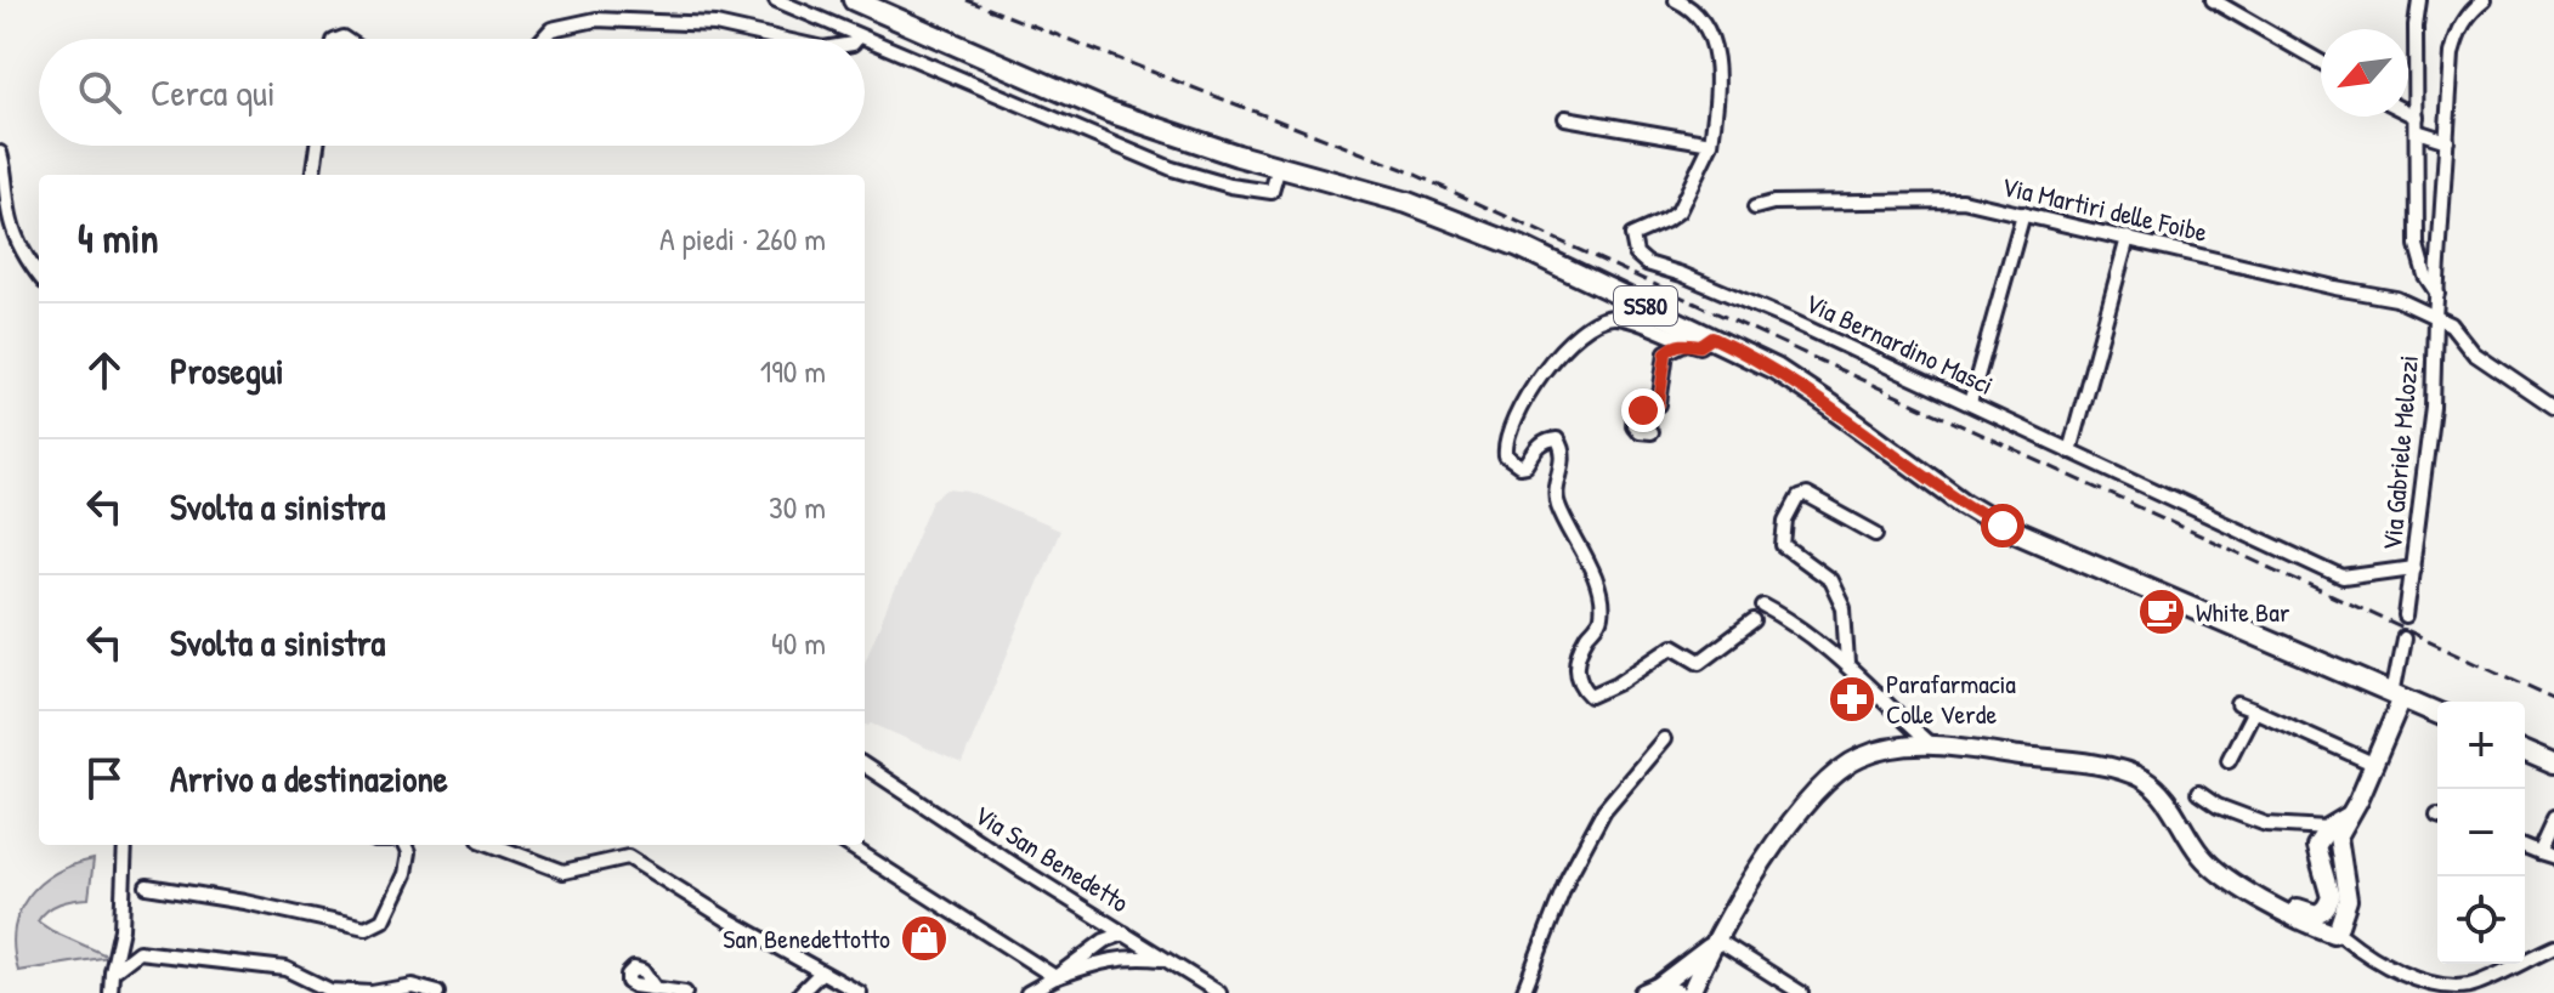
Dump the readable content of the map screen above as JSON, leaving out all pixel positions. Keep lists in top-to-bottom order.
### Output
{
  "streets": {
    "main road": ["SS80"],
    "street": [
      "Via Martiri delle Foibe",
      "Via Bernardino Masci",
      "Via Gabriele Melozzi",
      "Via San Benedetto"
    ]
  },
  "crossings": [
    ["Via Martiri delle Foibe", "Via Gabriele Melozzi"],
    ["Via Bernardino Masci", "Via Gabriele Melozzi"]
  ],
  "places": {
    "cafe": ["White Bar"],
    "pharmacy": ["Parafarmacia Colle Verde"],
    "shop": ["San Benedettotto"]
  },
  "north": "bottom left",
  "page": {
    "search": "Cerca qui",
    "heading": ["4 min", "A piedi · 260 m"],
    "list": [
      ["Prosegui", "190 m"],
      ["Svolta a sinistra", "30 m"],
      ["Svolta a sinistra", "40 m"],
      "Arrivo a destinazione"
    ],
    "map_buttons": ["+", "−"]
  }
}
